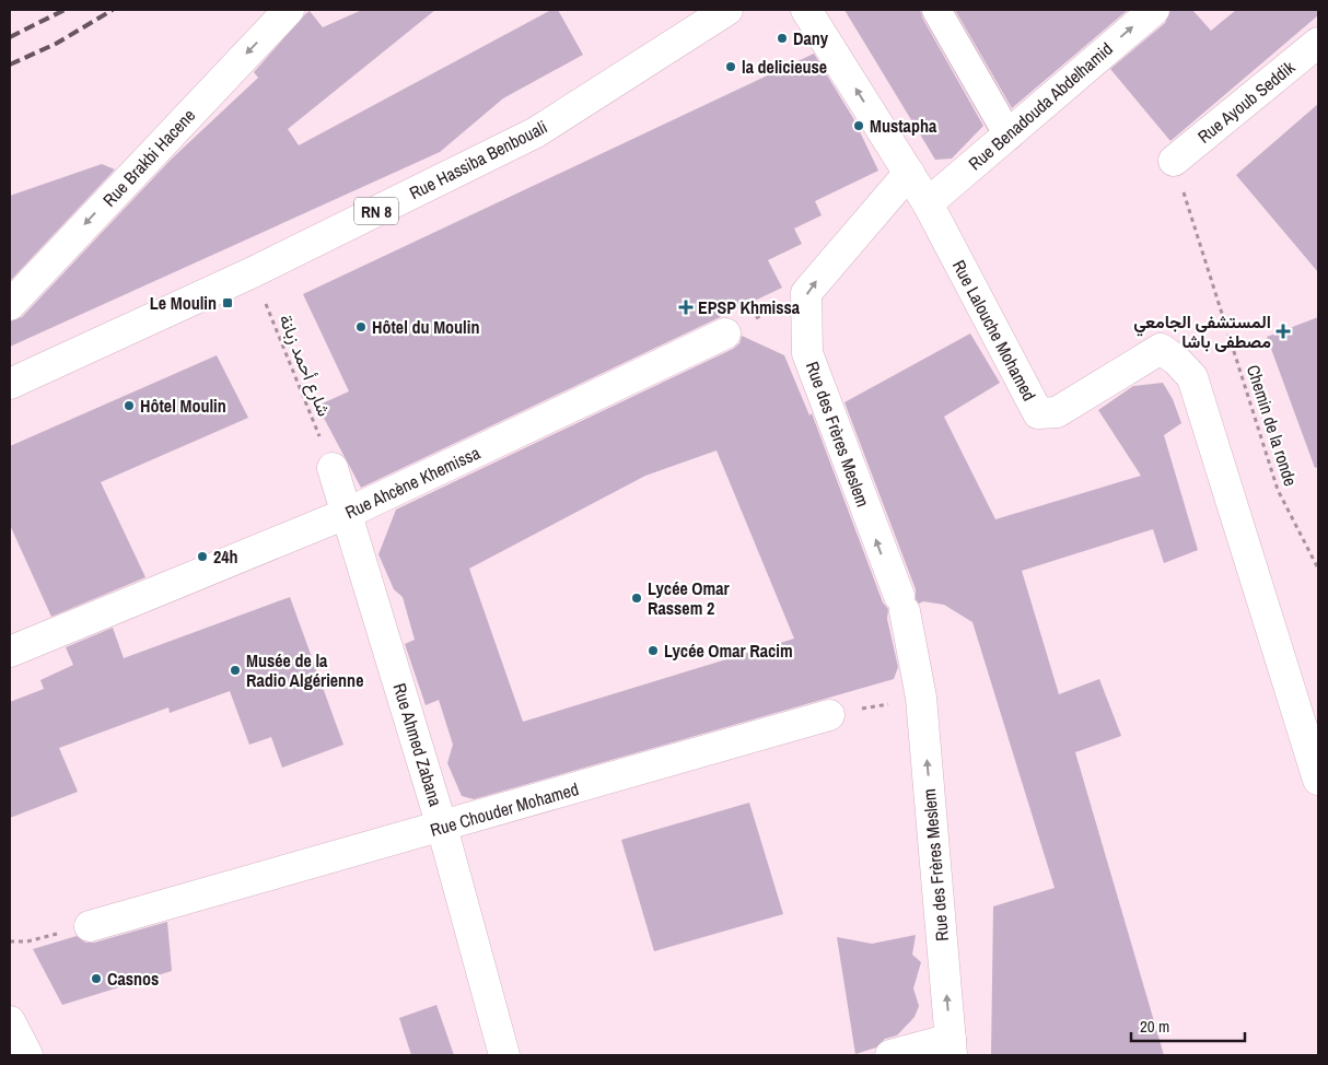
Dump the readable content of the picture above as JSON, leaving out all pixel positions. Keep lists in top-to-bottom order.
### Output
{
  "streets": {
    "street": [
      "Rue Ayoub Seddik",
      "Rue Benadouda Abdelhamid",
      "Rue Brakbi Hacene",
      "Rue Hassiba Benbouali",
      "RN 8",
      "Rue Lalouche Mohamed",
      "Rue des Frères Meslem",
      "Rue Ahcène Khemissa",
      "Rue Ahmed Zabana",
      "Rue Chouder Mohamed"
    ],
    "path": ["شارع أحمد زبانة", "Chemin de la ronde"]
  },
  "crossings": [
    ["Rue Ayoub Seddik", "Chemin de la ronde"],
    ["Rue Benadouda Abdelhamid", "Rue Lalouche Mohamed"],
    ["Rue Hassiba Benbouali", "شارع أحمد زبانة"],
    ["شارع أحمد زبانة", "Rue Ahmed Zabana"],
    ["Rue Ahcène Khemissa", "Rue Ahmed Zabana"],
    ["Rue Ahmed Zabana", "Rue Chouder Mohamed"]
  ],
  "one_way": ["Rue Benadouda Abdelhamid", "Rue Brakbi Hacene", "Rue des Frères Meslem"],
  "places": {
    "other": [
      "Dany",
      "la delicieuse",
      "Mustapha",
      "Hôtel du Moulin",
      "Hôtel Moulin",
      "24h",
      "Lycée Omar Rassem 2",
      "Lycée Omar Racim",
      "Musée de la Radio Algérienne",
      "Casnos"
    ],
    "transit": ["Le Moulin"],
    "health": ["EPSP Khmissa", "المستشفى الجامعي مصطفى باشا"]
  },
  "scale_bar": "20 m"
}
